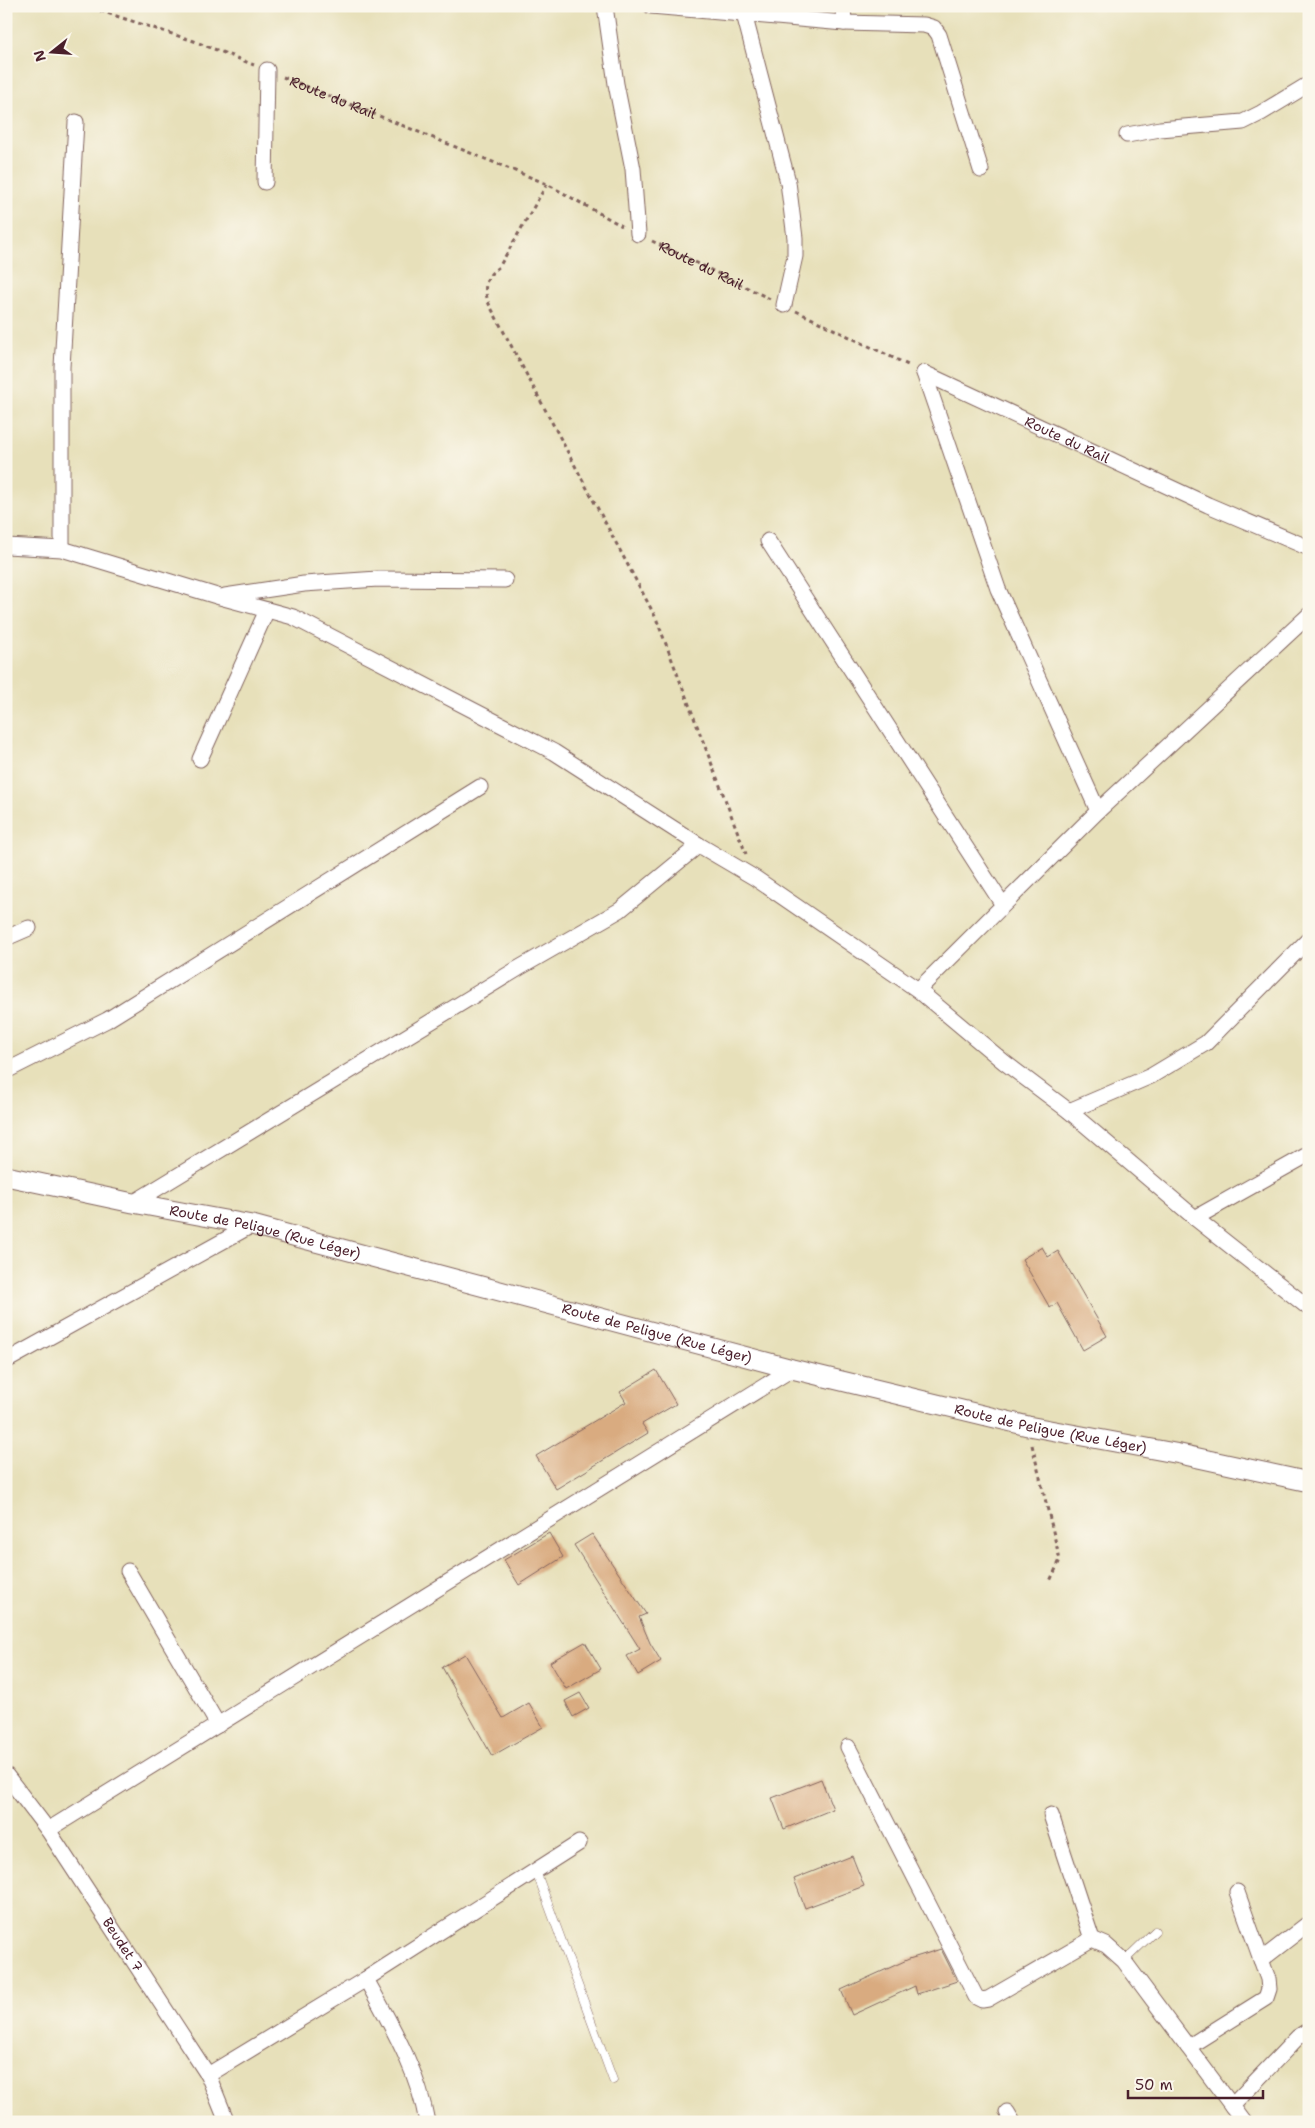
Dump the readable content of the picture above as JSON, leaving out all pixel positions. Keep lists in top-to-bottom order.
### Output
{
  "streets": {
    "street": ["Route du Rail", "Route de Peligue (Rue Léger)", "Beudet 7"]
  },
  "scale_bar": "50 m",
  "north": "left"
}
